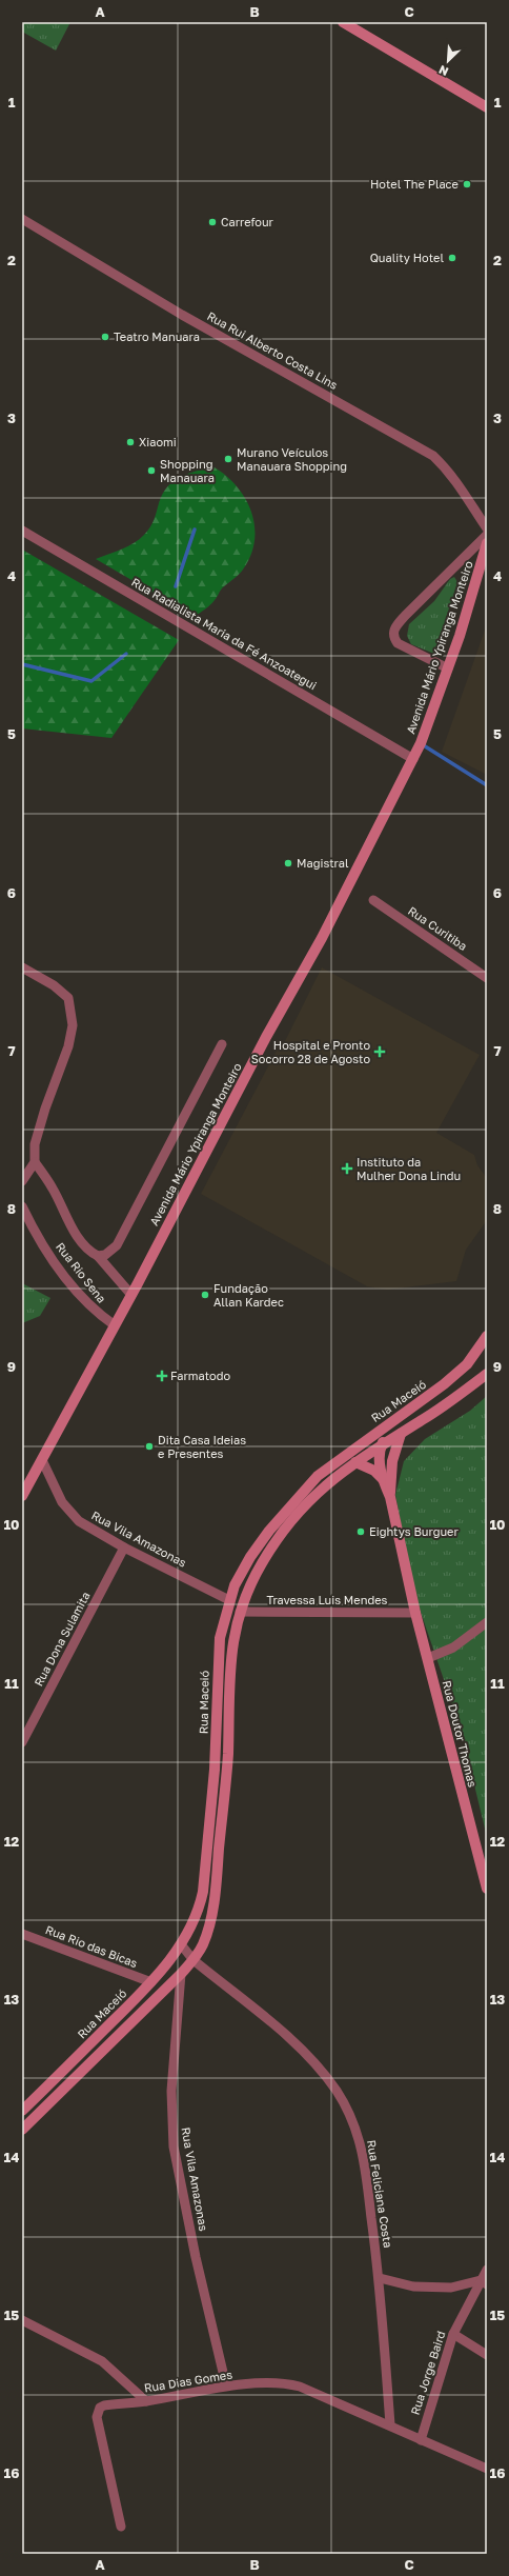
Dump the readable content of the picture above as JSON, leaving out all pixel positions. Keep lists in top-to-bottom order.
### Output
{
  "streets": {
    "main road": ["Avenida Mário Ypiranga Monteiro", "Rua Maceió", "Rua Doutor Thomas"],
    "street": [
      "Rua Rui Alberto Costa Lins",
      "Rua Radialista Maria da Fé Anzoategui",
      "Rua Curitiba",
      "Rua Rio Sena",
      "Rua Vila Amazonas",
      "Travessa Luis Mendes",
      "Rua Dona Sulamita",
      "Rua Rio das Bicas",
      "Rua Feliciana Costa",
      "Rua Jorge Baird",
      "Rua Dias Gomes"
    ]
  },
  "crossings": [
    ["Rua Radialista Maria da Fé Anzoategui", "Avenida Mário Ypiranga Monteiro"],
    ["Avenida Mário Ypiranga Monteiro", "Rua Rio Sena"],
    ["Avenida Mário Ypiranga Monteiro", "Rua Vila Amazonas"],
    ["Rua Maceió", "Rua Vila Amazonas"],
    ["Rua Maceió", "Rua Doutor Thomas"],
    ["Rua Maceió", "Rua Rio das Bicas"],
    ["Rua Maceió", "Rua Feliciana Costa"],
    ["Rua Vila Amazonas", "Rua Dona Sulamita"],
    ["Rua Vila Amazonas", "Rua Dias Gomes"],
    ["Travessa Luis Mendes", "Rua Doutor Thomas"],
    ["Rua Feliciana Costa", "Rua Dias Gomes"],
    ["Rua Jorge Baird", "Rua Dias Gomes"]
  ],
  "places": {
    "other": [
      "Hotel The Place",
      "Carrefour",
      "Quality Hotel",
      "Teatro Manuara",
      "Xiaomi",
      "Murano Veículos Manauara Shopping",
      "Shopping Manauara",
      "Magistral",
      "Fundação Allan Kardec",
      "Dita Casa Ideias e Presentes",
      "Eightys Burguer"
    ],
    "health": ["Hospital e Pronto Socorro 28 de Agosto", "Instituto da Mulher Dona Lindu", "Farmatodo"]
  },
  "north": "bottom left",
  "grid": {
    "columns": ["A", "B", "C"],
    "rows": [
      "1",
      "2",
      "3",
      "4",
      "5",
      "6",
      "7",
      "8",
      "9",
      "10",
      "11",
      "12",
      "13",
      "14",
      "15",
      "16"
    ]
  }
}
